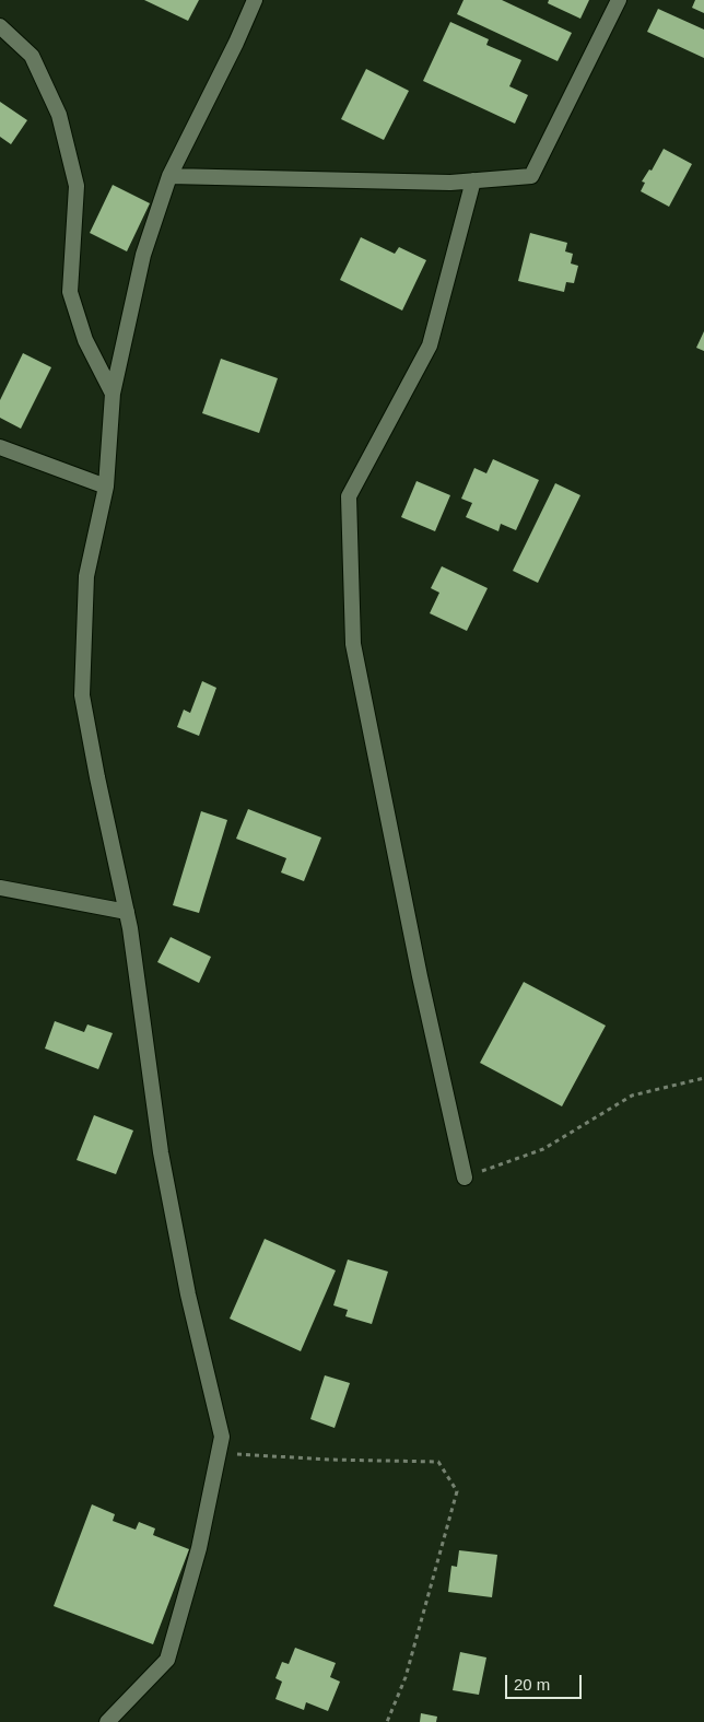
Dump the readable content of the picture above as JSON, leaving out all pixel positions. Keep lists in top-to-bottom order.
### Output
{
  "scale_bar": "20 m"
}
